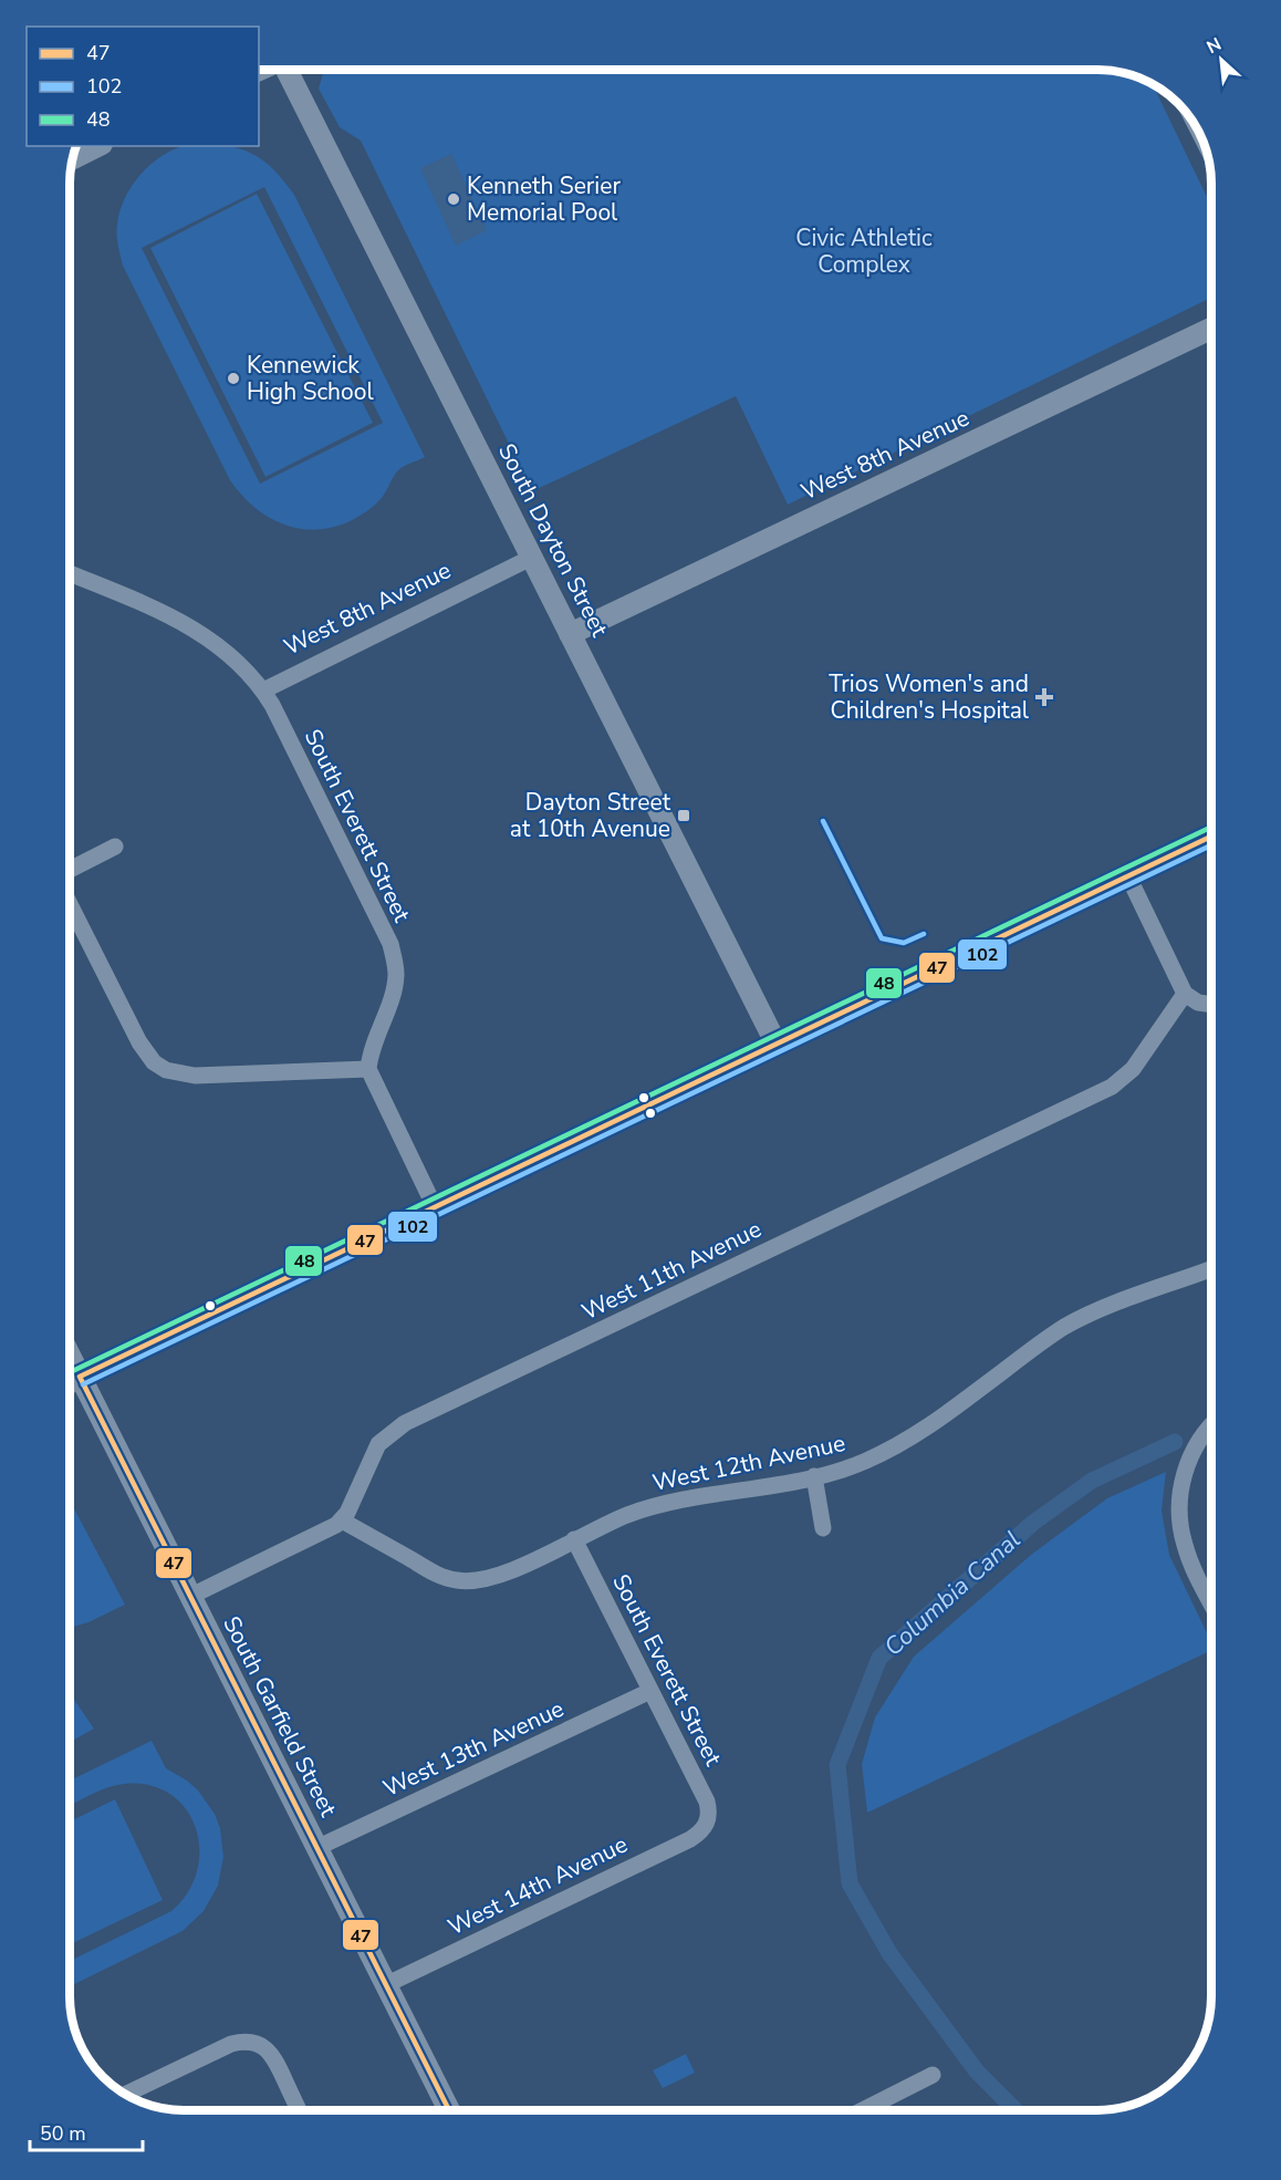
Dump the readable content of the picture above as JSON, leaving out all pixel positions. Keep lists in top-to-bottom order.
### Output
{
  "streets": {
    "street": [
      "West 8th Avenue",
      "South Dayton Street",
      "South Everett Street",
      "West 11th Avenue",
      "West 12th Avenue",
      "South Garfield Street",
      "West 13th Avenue",
      "West 14th Avenue"
    ]
  },
  "crossings": [
    ["West 8th Avenue", "South Dayton Street"],
    ["West 8th Avenue", "South Everett Street"],
    ["South Everett Street", "West 12th Avenue"],
    ["South Everett Street", "West 13th Avenue"],
    ["South Everett Street", "West 14th Avenue"],
    ["West 11th Avenue", "West 12th Avenue"],
    ["South Garfield Street", "West 13th Avenue"],
    ["South Garfield Street", "West 14th Avenue"]
  ],
  "water": ["Columbia Canal"],
  "parks": ["Civic Athletic Complex"],
  "places": {
    "other": ["Kenneth Serier Memorial Pool", "Kennewick High School"],
    "health": ["Trios Women's and Children's Hospital"],
    "transit": ["Dayton Street at 10th Avenue"]
  },
  "lines": ["transit line 102", "transit line 48", "transit line 47"],
  "legend": ["47", "102", "48"],
  "scale_bar": "50 m",
  "north": "top left"
}
